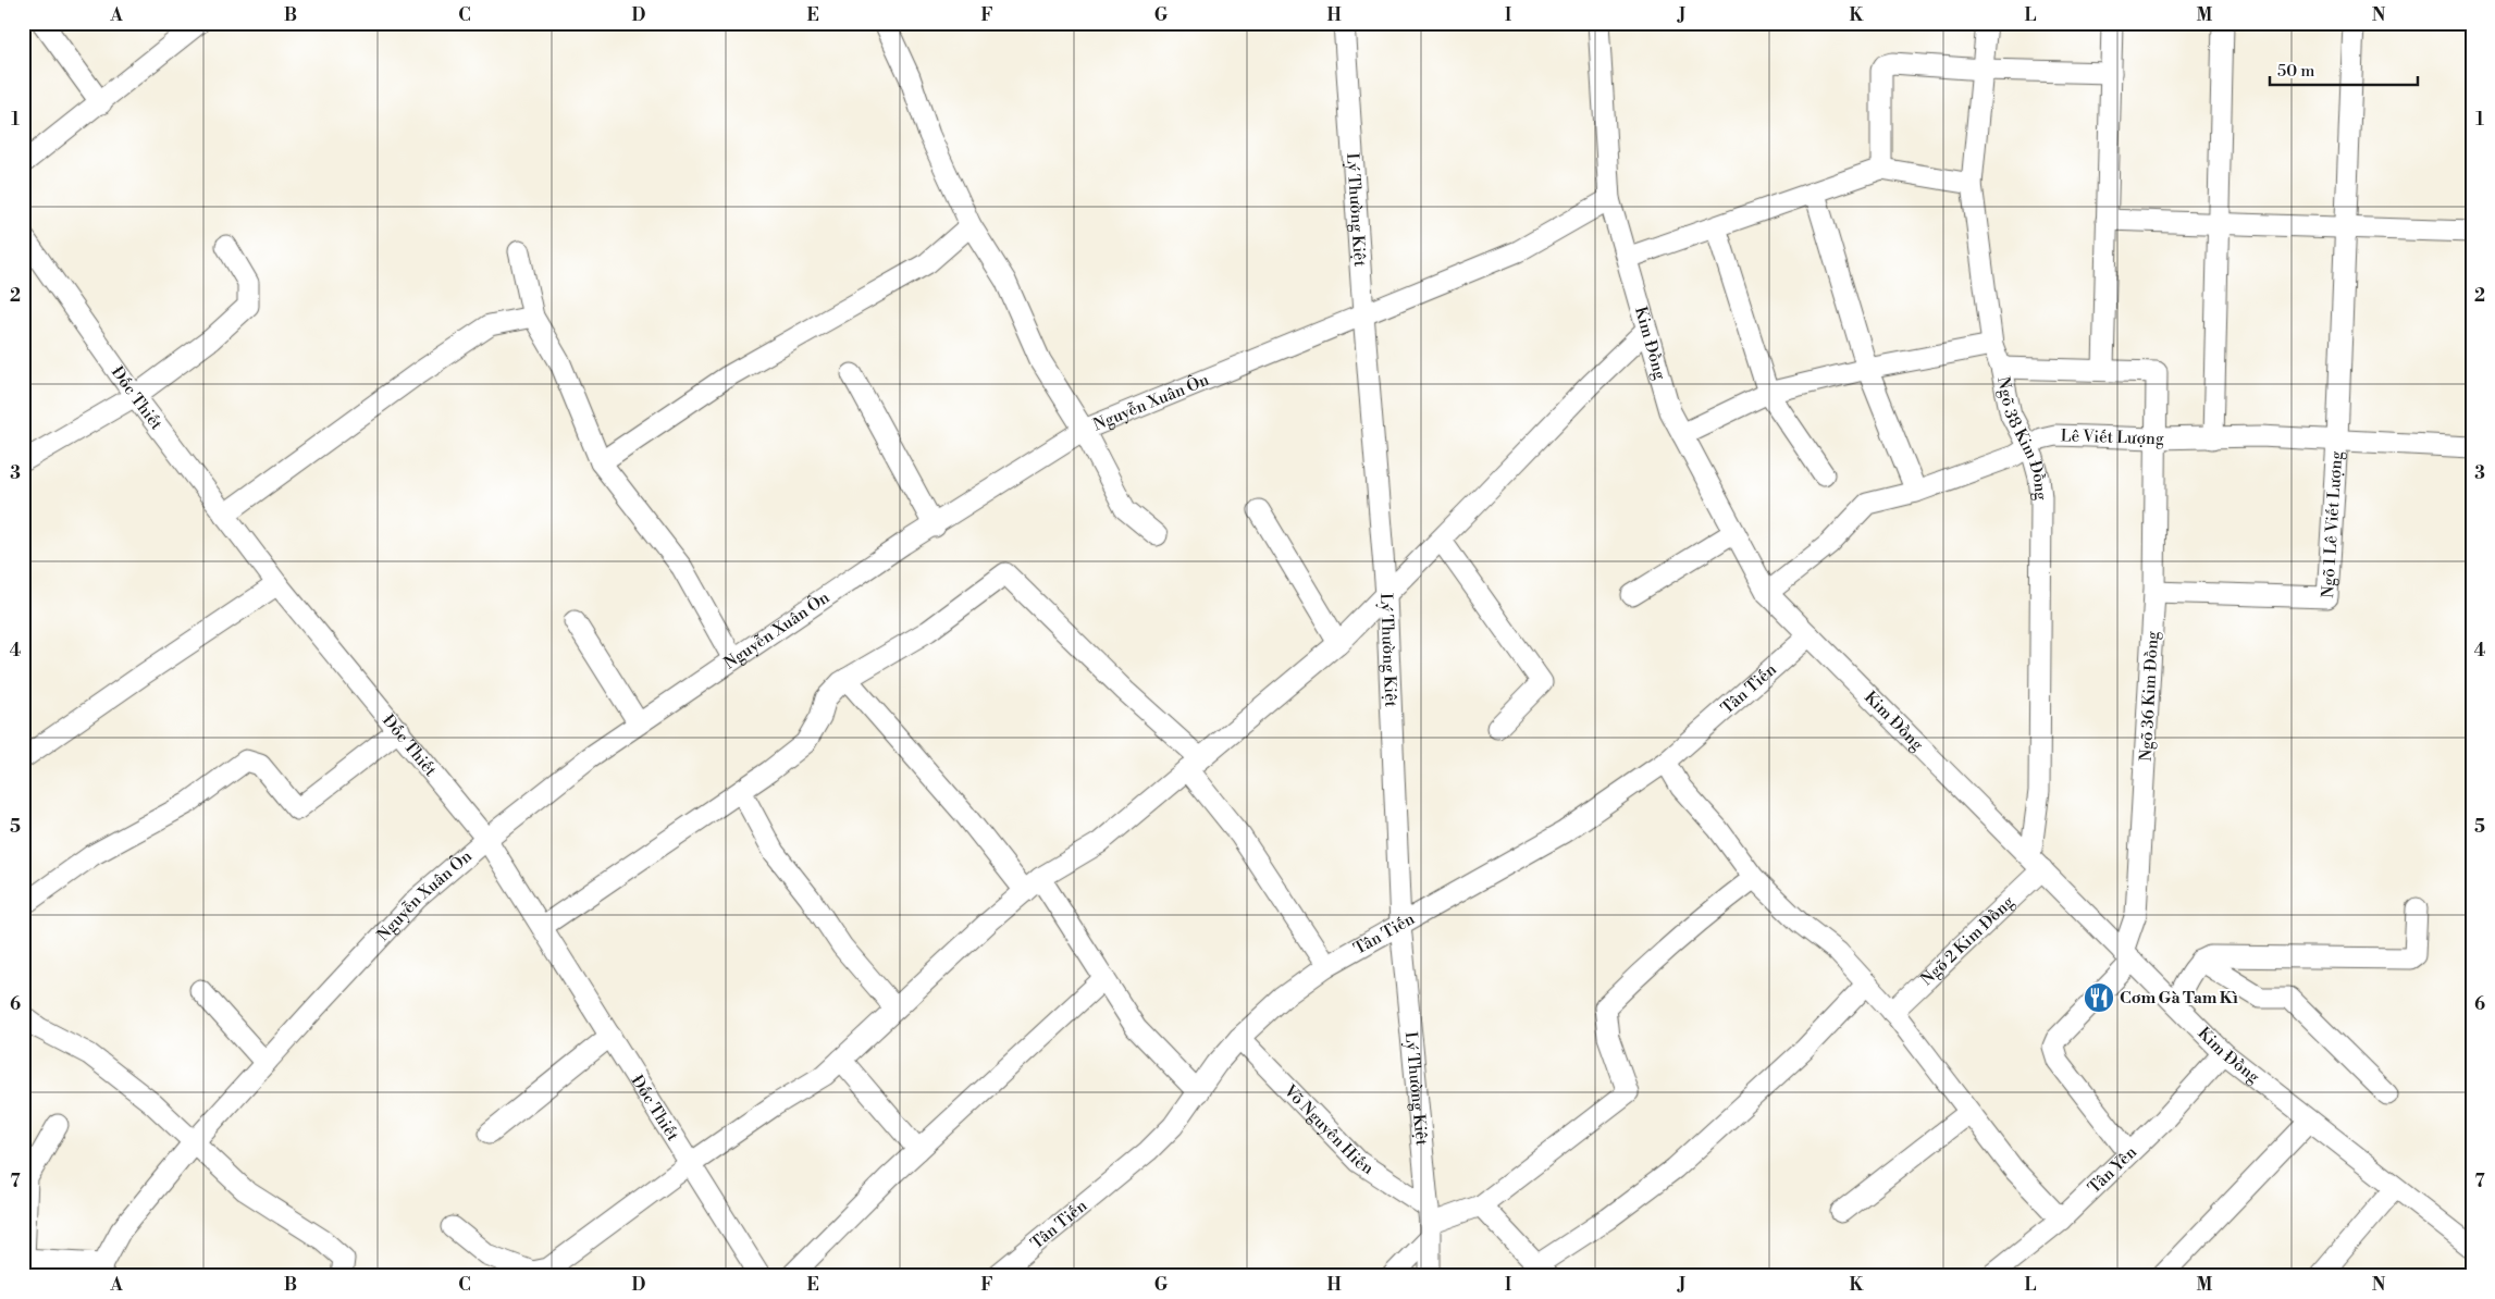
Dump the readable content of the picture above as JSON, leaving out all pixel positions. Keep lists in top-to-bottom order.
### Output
{
  "streets": {
    "street": [
      "Lý Thường Kiệt",
      "Kim Đồng",
      "Đốc Thiết",
      "Nguyễn Xuân Ôn",
      "Lê Viết Lượng",
      "Ngõ 38 Kim Đồng",
      "Ngõ 1 Lê Viết Lượng",
      "Tân Tiến",
      "Ngõ 36 Kim Đồng",
      "Ngõ 2 Kim Đồng",
      "Võ Nguyên Hiến",
      "Tân Yên"
    ]
  },
  "crossings": [
    ["Lý Thường Kiệt", "Nguyễn Xuân Ôn"],
    ["Lý Thường Kiệt", "Tân Tiến"],
    ["Lý Thường Kiệt", "Võ Nguyên Hiến"],
    ["Kim Đồng", "Nguyễn Xuân Ôn"],
    ["Kim Đồng", "Lê Viết Lượng"],
    ["Kim Đồng", "Ngõ 38 Kim Đồng"],
    ["Kim Đồng", "Tân Tiến"],
    ["Kim Đồng", "Ngõ 36 Kim Đồng"],
    ["Kim Đồng", "Ngõ 2 Kim Đồng"],
    ["Kim Đồng", "Tân Yên"],
    ["Đốc Thiết", "Nguyễn Xuân Ôn"],
    ["Lê Viết Lượng", "Ngõ 38 Kim Đồng"],
    ["Lê Viết Lượng", "Ngõ 1 Lê Viết Lượng"],
    ["Lê Viết Lượng", "Ngõ 36 Kim Đồng"],
    ["Ngõ 38 Kim Đồng", "Ngõ 2 Kim Đồng"],
    ["Ngõ 1 Lê Viết Lượng", "Ngõ 36 Kim Đồng"],
    ["Tân Tiến", "Võ Nguyên Hiến"]
  ],
  "places": {
    "restaurant": ["Cơm Gà Tam Kì"]
  },
  "scale_bar": "50 m",
  "grid": {
    "columns": [
      "A",
      "B",
      "C",
      "D",
      "E",
      "F",
      "G",
      "H",
      "I",
      "J",
      "K",
      "L",
      "M",
      "N"
    ],
    "rows": [
      "1",
      "2",
      "3",
      "4",
      "5",
      "6",
      "7"
    ]
  }
}
